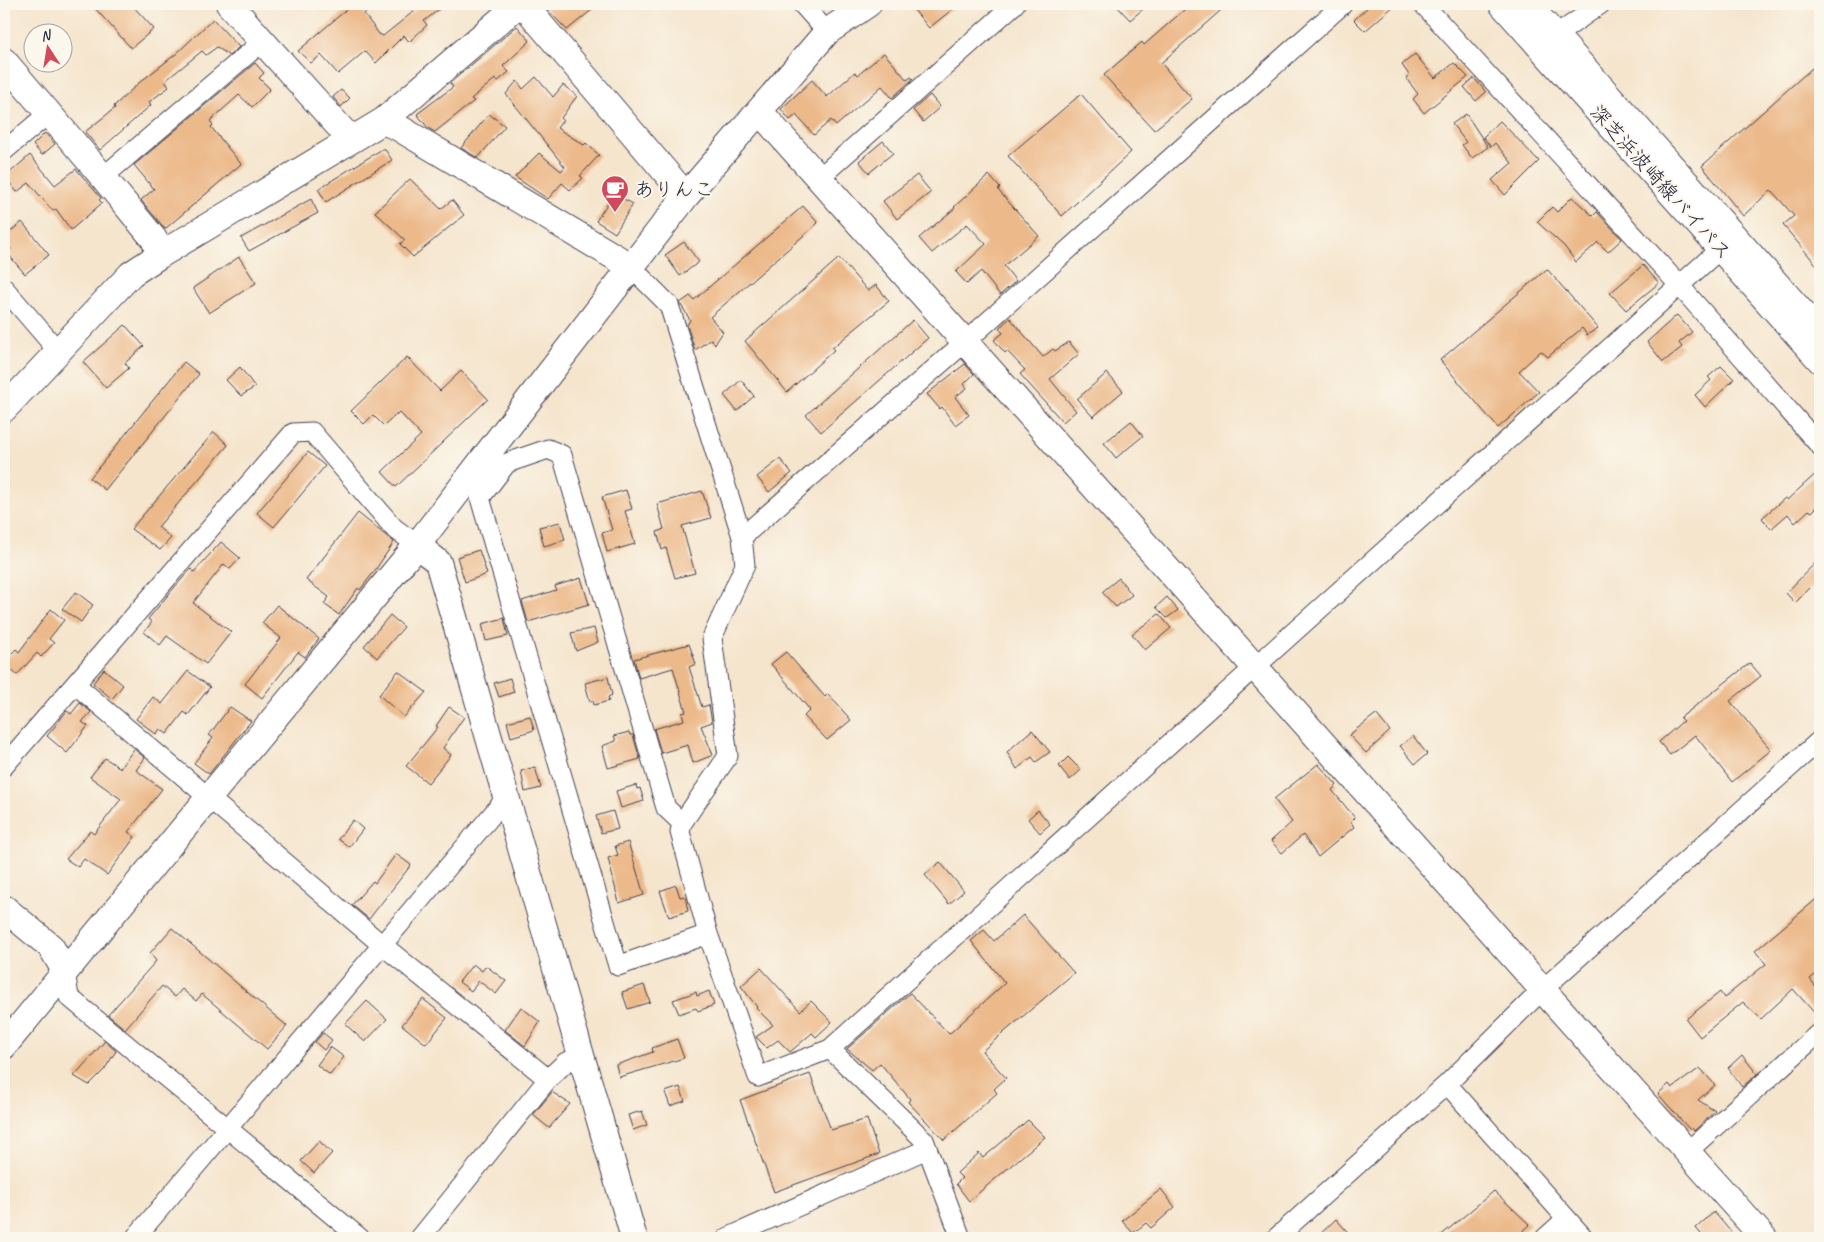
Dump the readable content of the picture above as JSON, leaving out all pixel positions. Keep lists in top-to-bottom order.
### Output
{
  "streets": {
    "street": ["深芝浜波崎線バイパス"]
  },
  "places": {
    "cafe": ["ありんこ"]
  },
  "north": "top"
}
